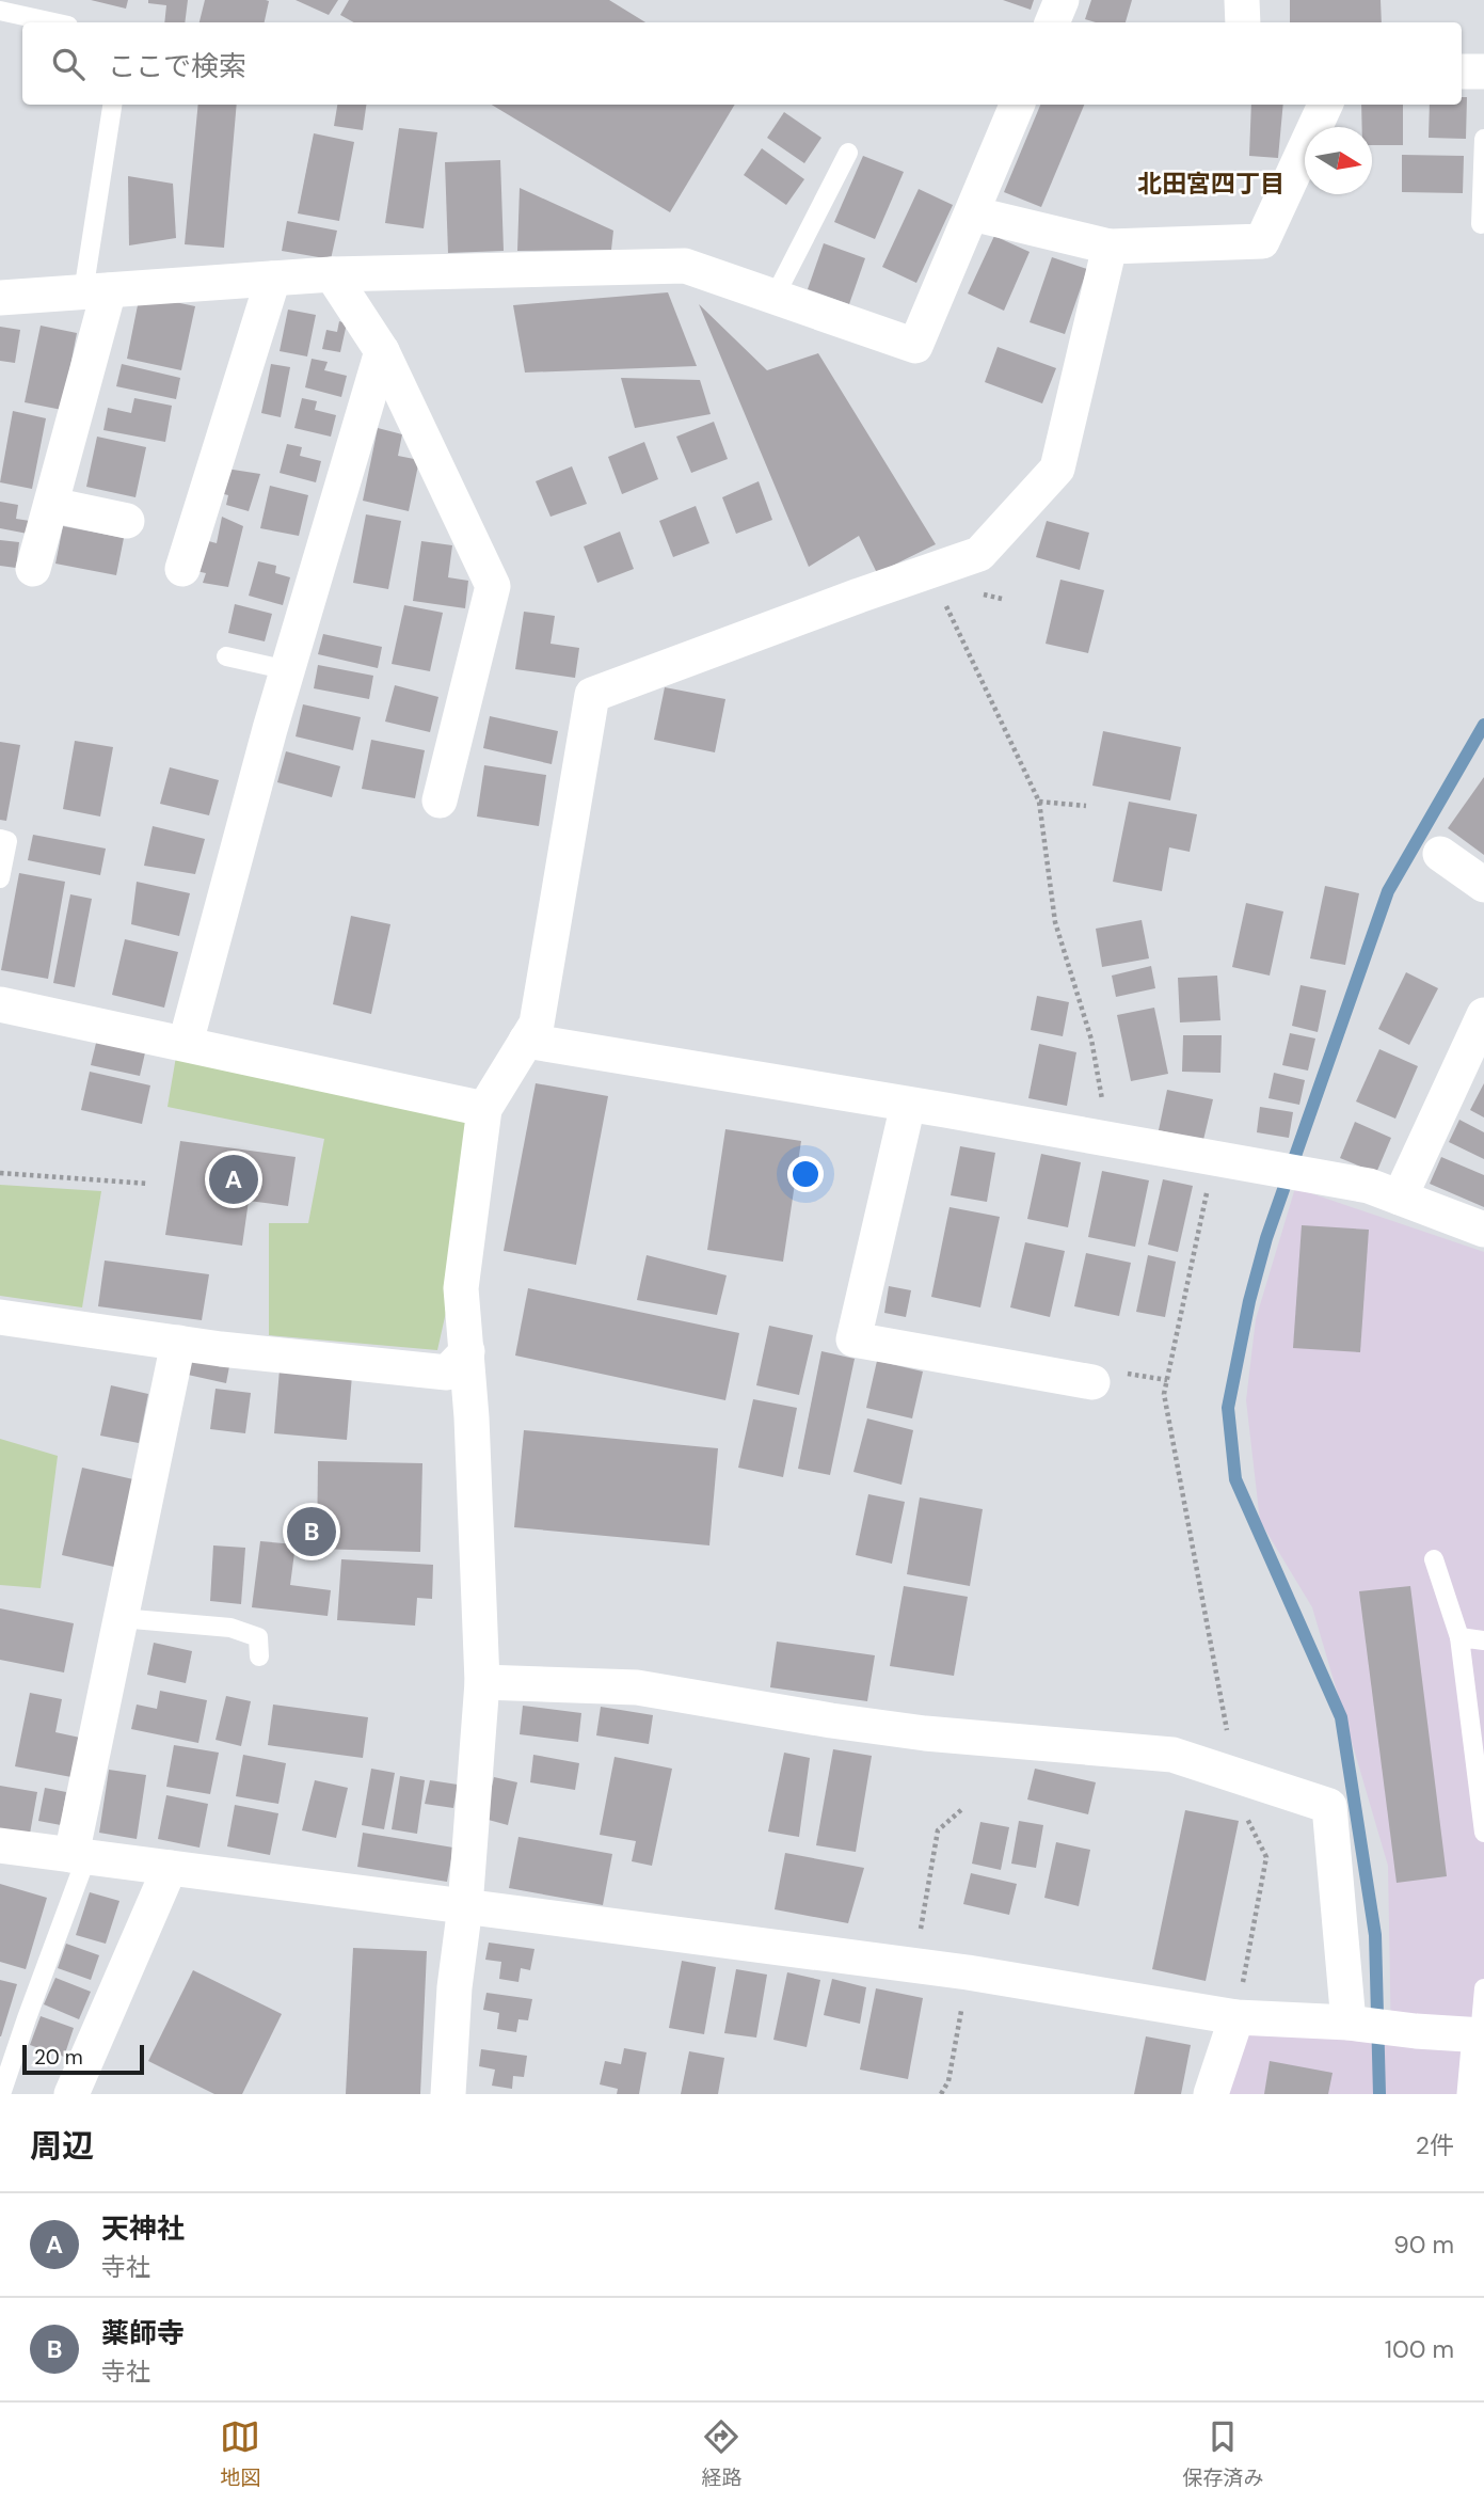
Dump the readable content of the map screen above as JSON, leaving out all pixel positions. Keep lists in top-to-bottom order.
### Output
{
  "districts": ["北田宮四丁目"],
  "scale_bar": "20 m",
  "north": "right",
  "page": {
    "search": "ここで検索",
    "pins": ["A", "B"],
    "scale": "20 m",
    "heading": ["周辺", "2件"],
    "list": [
      {
        "mark": "A",
        "name": "天神社",
        "note": "寺社",
        "value": "90 m"
      },
      {
        "mark": "B",
        "name": "薬師寺",
        "note": "寺社",
        "value": "100 m"
      }
    ],
    "nav": ["地図", "経路", "保存済み"]
  }
}
